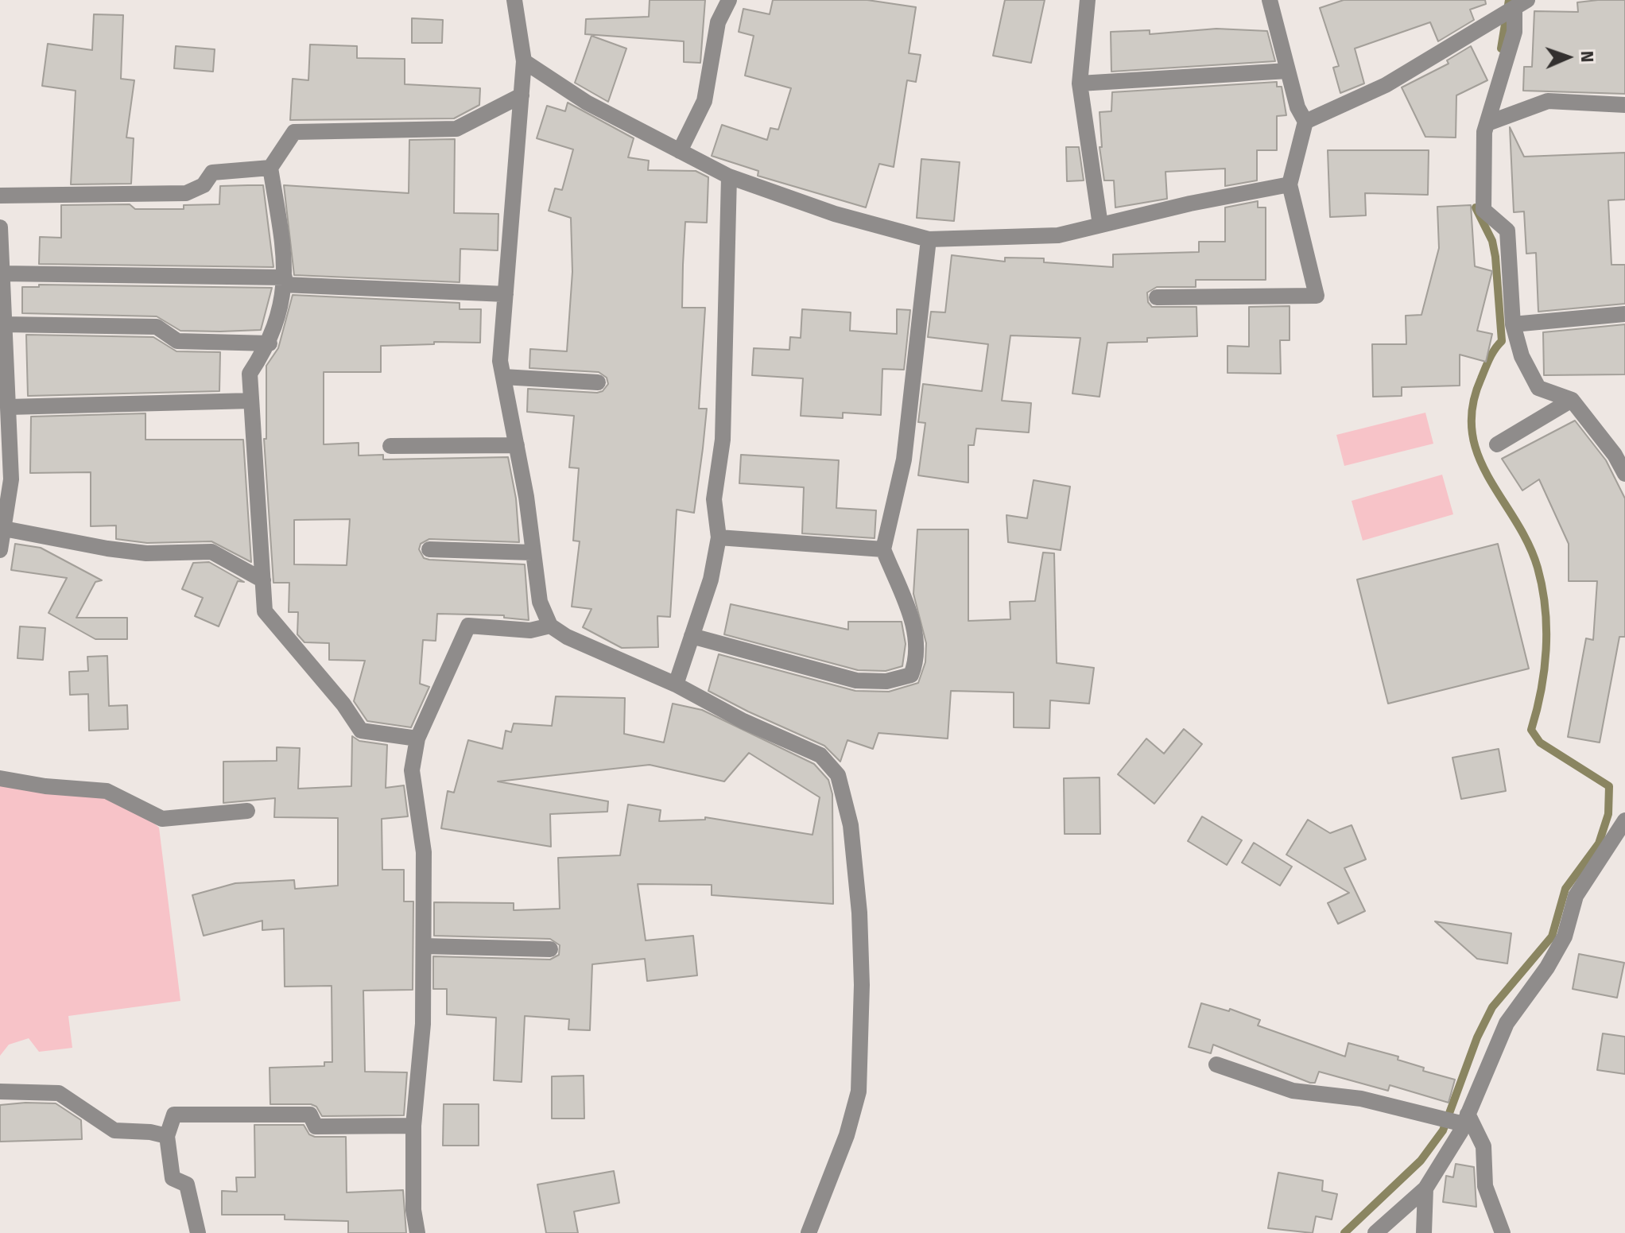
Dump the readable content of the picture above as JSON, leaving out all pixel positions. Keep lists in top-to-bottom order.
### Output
{
  "north": "right"
}
